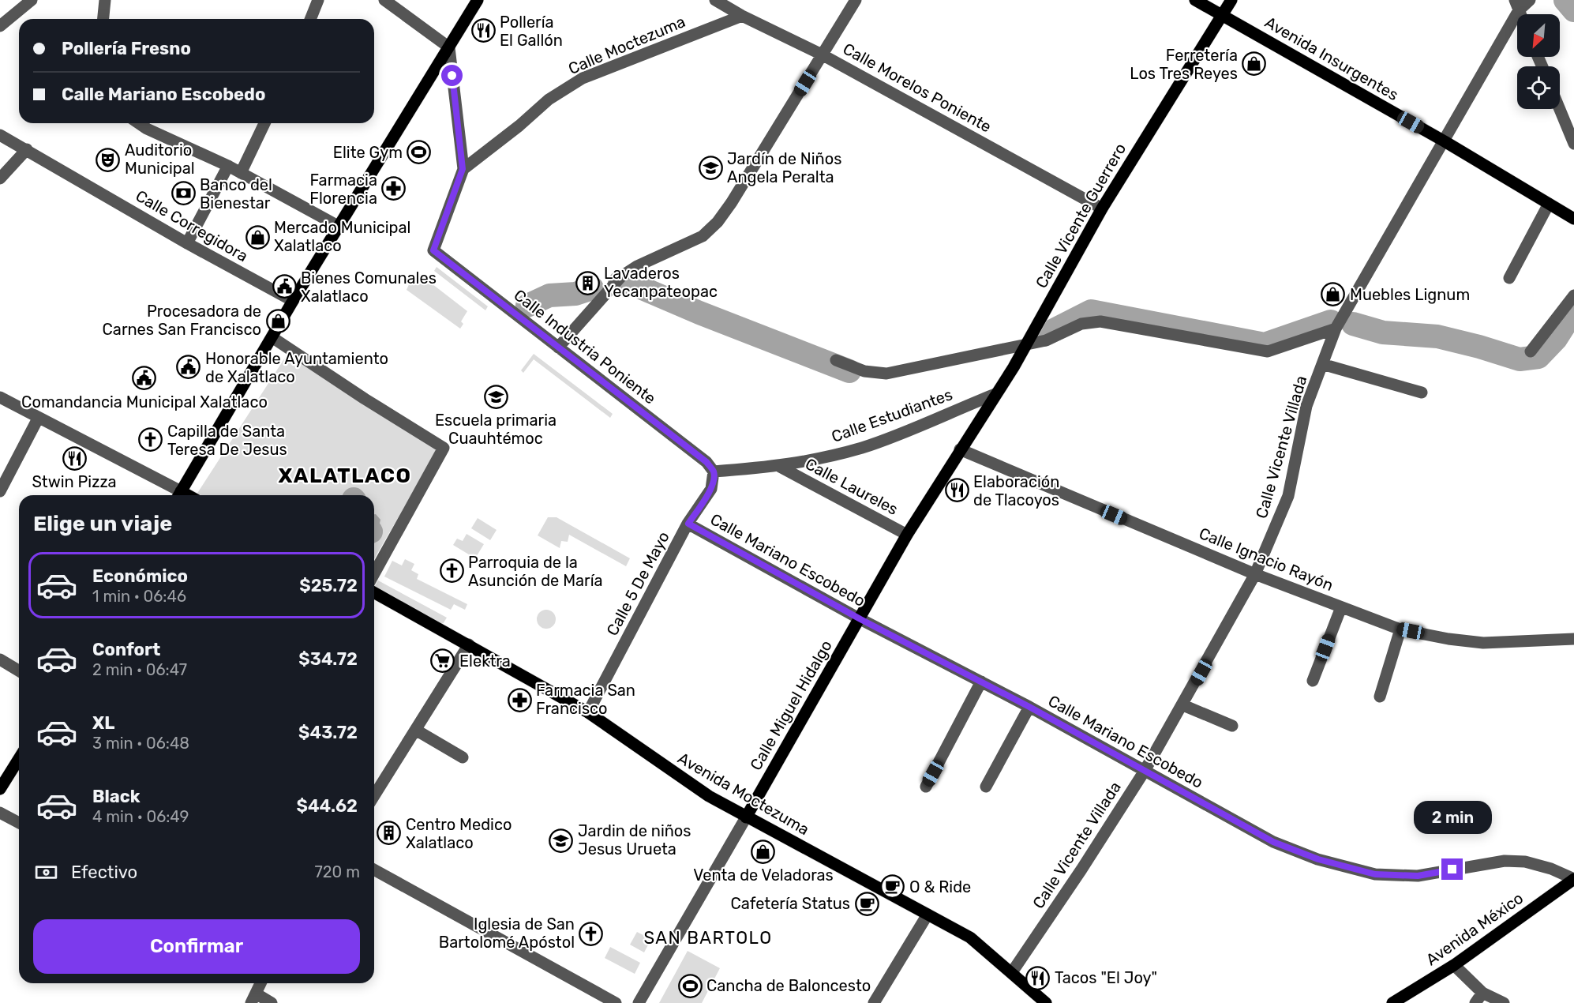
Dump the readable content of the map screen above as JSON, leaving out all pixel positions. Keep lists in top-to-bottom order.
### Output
{
  "streets": {
    "main road": [
      "Avenida Insurgentes",
      "Calle Vicente Guerrero",
      "Calle Miguel Hidalgo",
      "Avenida Moctezuma",
      "Avenida México"
    ],
    "street": [
      "Calle Moctezuma",
      "Calle Morelos Poniente",
      "Calle Corregidora",
      "Calle Industria Poniente",
      "Calle Estudiantes",
      "Calle Vicente Villada",
      "Calle Laureles",
      "Calle Ignacio Rayón",
      "Calle Mariano Escobedo",
      "Calle 5 De Mayo"
    ]
  },
  "crossings": [
    ["Calle Moctezuma", "Calle Morelos Poniente"],
    ["Calle Moctezuma", "Calle Industria Poniente"],
    ["Avenida Insurgentes", "Calle Vicente Guerrero"],
    ["Avenida Insurgentes", "Calle Vicente Villada"],
    ["Calle Morelos Poniente", "Calle Vicente Guerrero"],
    ["Calle Vicente Guerrero", "Calle Estudiantes"],
    ["Calle Vicente Guerrero", "Calle Ignacio Rayón"],
    ["Calle Vicente Guerrero", "Calle Miguel Hidalgo"],
    ["Calle Industria Poniente", "Calle Estudiantes"],
    ["Calle Industria Poniente", "Calle 5 De Mayo"],
    ["Calle Estudiantes", "Calle Laureles"],
    ["Calle Estudiantes", "Calle 5 De Mayo"],
    ["Calle Vicente Villada", "Calle Ignacio Rayón"],
    ["Calle Vicente Villada", "Calle Mariano Escobedo"],
    ["Calle Vicente Villada", "Avenida Moctezuma"],
    ["Calle Laureles", "Calle Miguel Hidalgo"],
    ["Calle Ignacio Rayón", "Calle Miguel Hidalgo"],
    ["Calle Mariano Escobedo", "Calle 5 De Mayo"],
    ["Calle Mariano Escobedo", "Calle Miguel Hidalgo"],
    ["Calle Mariano Escobedo", "Avenida México"],
    ["Calle 5 De Mayo", "Avenida Moctezuma"],
    ["Calle Miguel Hidalgo", "Avenida Moctezuma"]
  ],
  "districts": ["XALATLACO", "SAN BARTOLO"],
  "places": {
    "restaurant": [
      "Pollería El Gallón",
      "Stwin Pizza",
      "Elaboración de Tlacoyos",
      "Tacos \"El Joy\""
    ],
    "shop": [
      "Ferretería Los Tres Reyes",
      "Mercado Municipal Xalatlaco",
      "Muebles Lignum",
      "Procesadora de Carnes San Francisco",
      "Venta de Veladoras"
    ],
    "sports": ["Elite Gym", "Cancha de Baloncesto"],
    "theatre": ["Auditorio Municipal"],
    "school or university": ["Jardín de Niños Angela Peralta", "Escuela primaria Cuauhtémoc", "Jardin de niños Jesus Urueta"],
    "pharmacy": ["Farmacia Florencia", "Farmacia San Francisco"],
    "bank": ["Banco del Bienestar"],
    "building": ["Lavaderos Yecanpateopac", "Centro Medico Xalatlaco"],
    "public building": ["Bienes Comunales Xalatlaco", "Honorable Ayuntamiento de Xalatlaco", "Comandancia Municipal Xalatlaco"],
    "church": ["Capilla de Santa Teresa De Jesus", "Parroquia de la Asunción de María", "Iglesia de San Bartolomé Apóstol"],
    "supermarket": ["Elektra"],
    "cafe": ["O & Ride", "Cafetería Status"]
  },
  "north": "bottom left",
  "page": {
    "banner": ["Pollería Fresno", "Calle Mariano Escobedo"],
    "heading": "Elige un viaje",
    "list": [
      {
        "name": "Económico",
        "note": "1 min · 06:46",
        "value": "$25.72"
      },
      {
        "name": "Confort",
        "note": "2 min · 06:47",
        "value": "$34.72"
      },
      {
        "name": "XL",
        "note": "3 min · 06:48",
        "value": "$43.72"
      },
      {
        "name": "Black",
        "note": "4 min · 06:49",
        "value": "$44.62"
      }
    ],
    "bubble": "2 min",
    "pay": ["Efectivo", "720 m"],
    "buttons": "Confirmar"
  }
}
